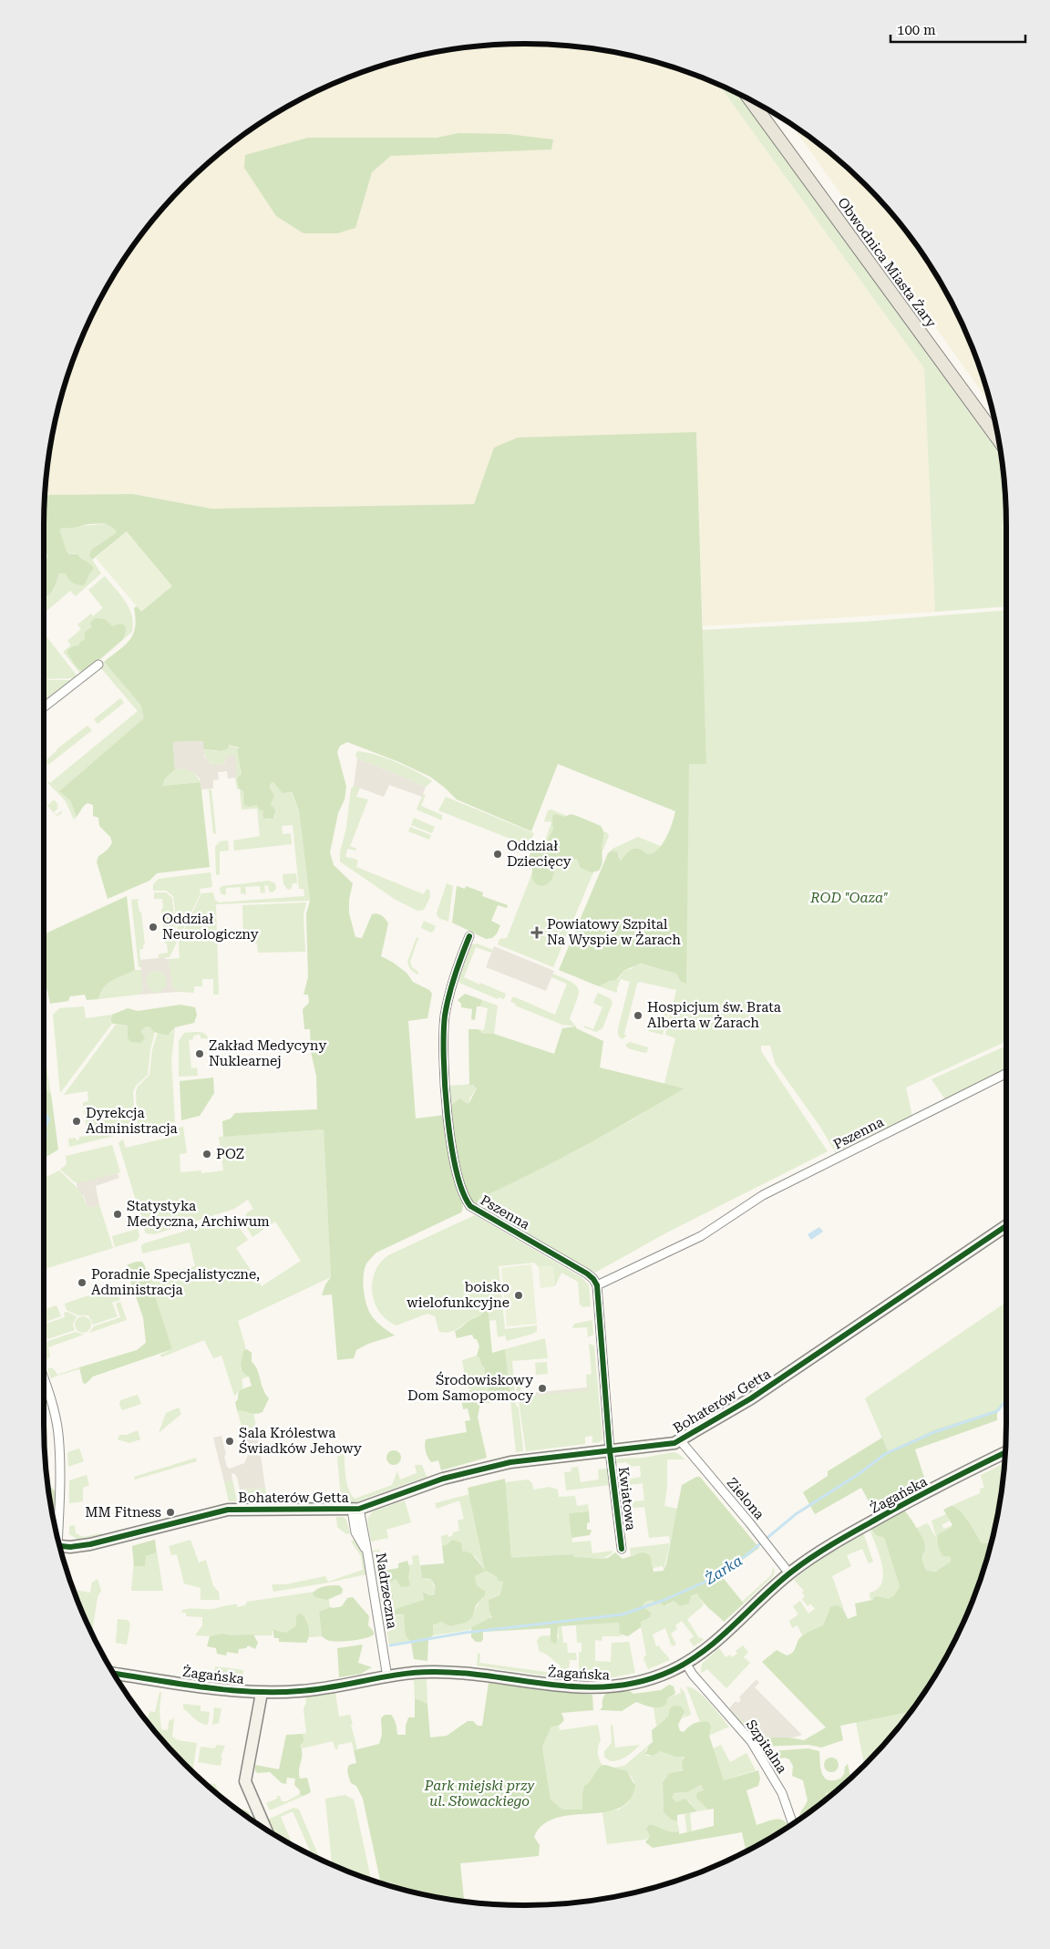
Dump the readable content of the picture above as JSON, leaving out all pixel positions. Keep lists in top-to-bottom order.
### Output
{
  "streets": {
    "main road": ["Obwodnica Miasta Żary"],
    "street": [
      "Pszenna",
      "Bohaterów Getta",
      "Żagańska",
      "Kwiatowa",
      "Zielona",
      "Nadrzeczna",
      "Szpitalna"
    ]
  },
  "crossings": [
    ["Bohaterów Getta", "Kwiatowa"],
    ["Bohaterów Getta", "Zielona"],
    ["Bohaterów Getta", "Nadrzeczna"],
    ["Żagańska", "Zielona"],
    ["Żagańska", "Nadrzeczna"],
    ["Żagańska", "Szpitalna"]
  ],
  "water": ["Żarka"],
  "parks": ["ROD \"Oaza\"", "Park miejski przy ul. Słowackiego"],
  "places": {
    "other": [
      "Oddział Dziecięcy",
      "Oddział Neurologiczny",
      "Hospicjum św. Brata Alberta w Żarach",
      "Zakład Medycyny Nuklearnej",
      "Dyrekcja Administracja",
      "POZ",
      "Statystyka Medyczna, Archiwum",
      "Poradnie Specjalistyczne, Administracja",
      "boisko wielofunkcyjne",
      "Środowiskowy Dom Samopomocy",
      "Sala Królestwa Świadków Jehowy",
      "MM Fitness"
    ],
    "health": ["Powiatowy Szpital Na Wyspie w Żarach"]
  },
  "scale_bar": "100 m"
}
